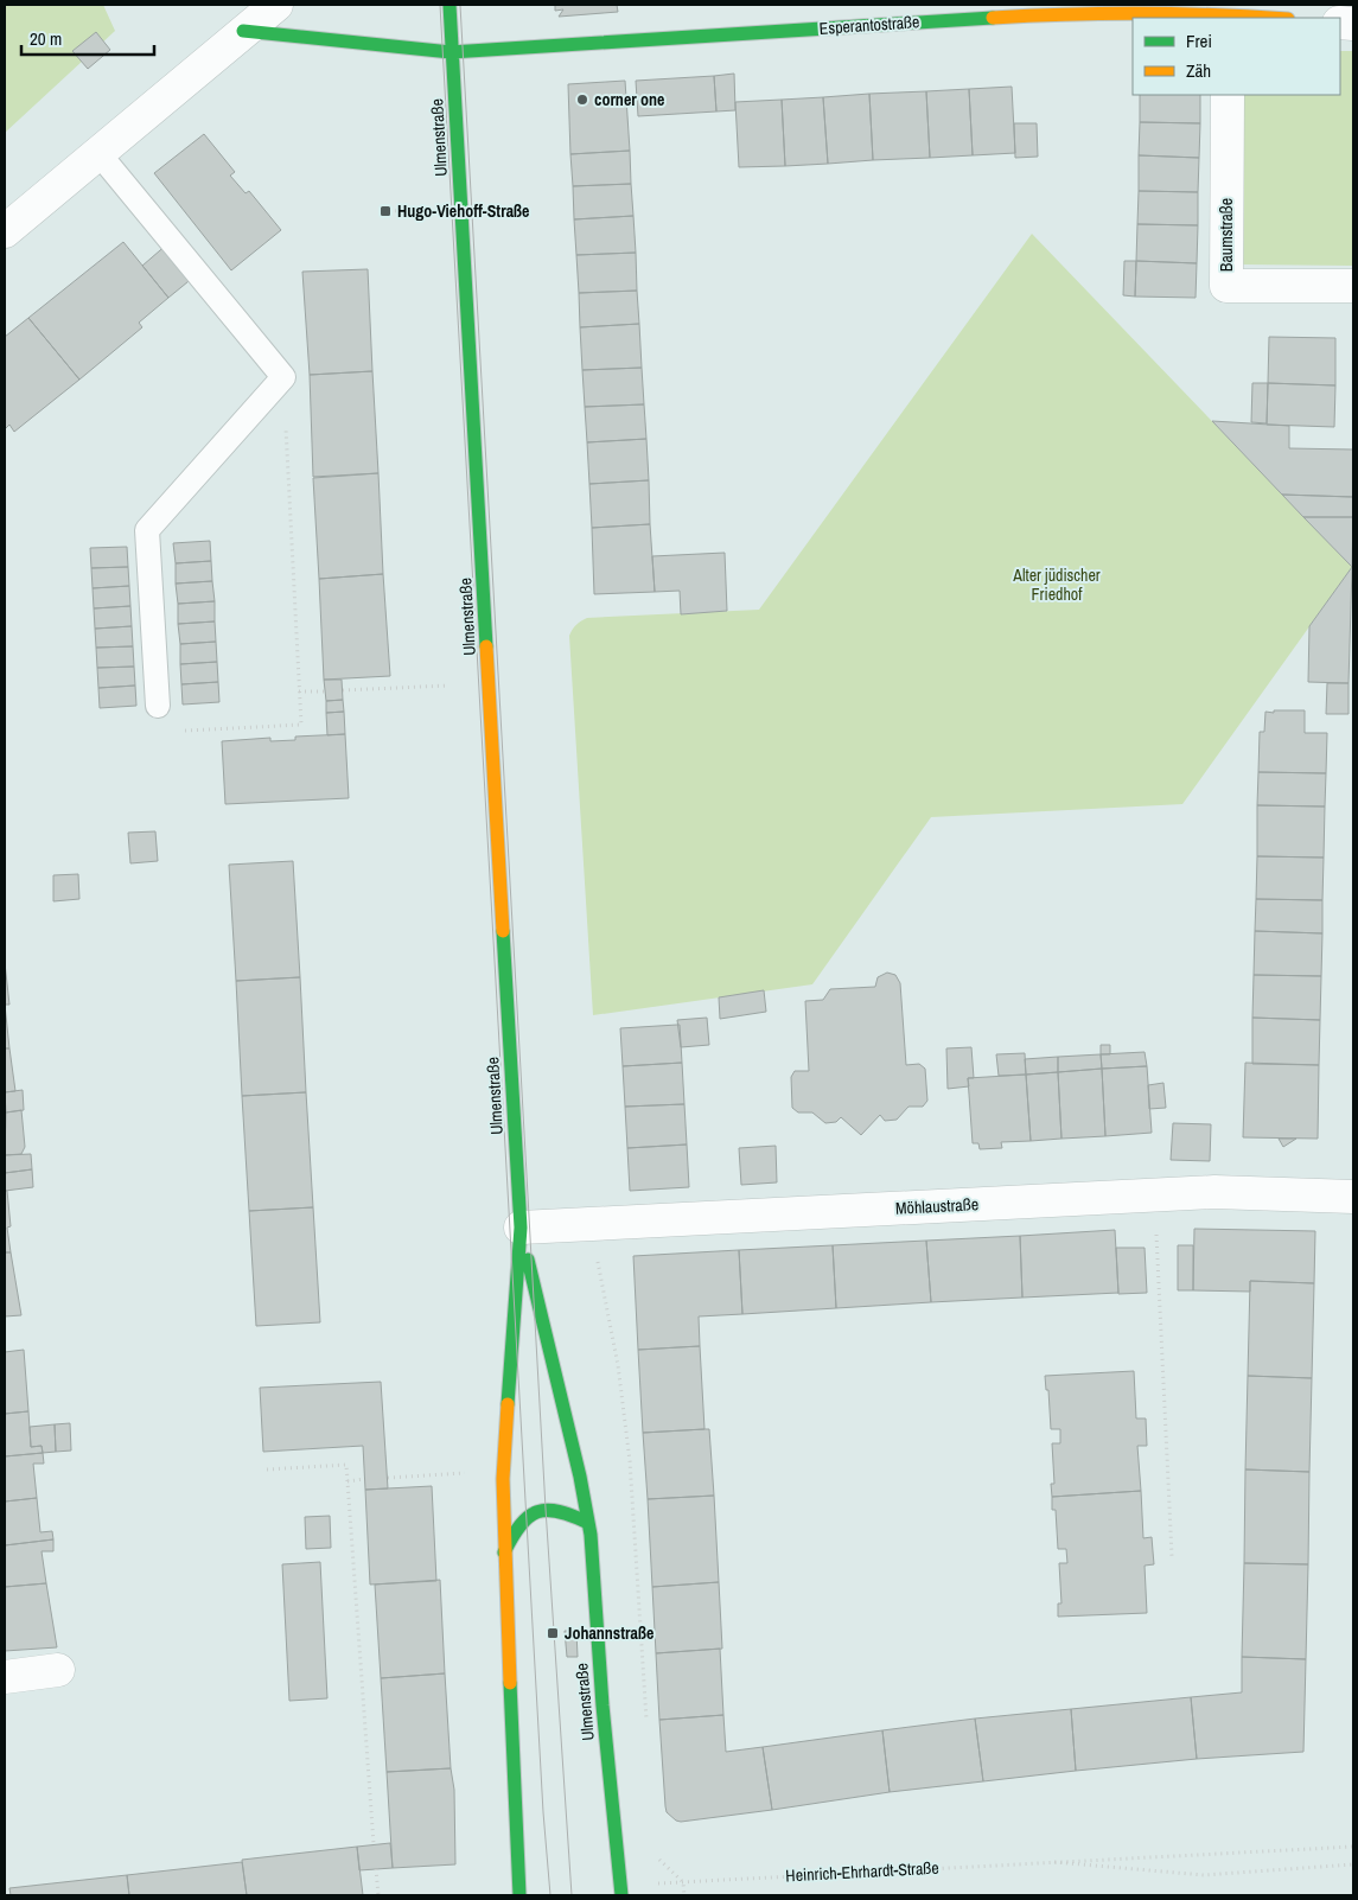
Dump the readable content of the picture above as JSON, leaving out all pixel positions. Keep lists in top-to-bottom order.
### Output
{
  "streets": {
    "main road": ["Esperantostraße", "Ulmenstraße"],
    "street": ["Baumstraße", "Möhlaustraße"],
    "path": ["Heinrich-Ehrhardt-Straße"]
  },
  "crossings": [
    ["Esperantostraße", "Ulmenstraße"],
    ["Ulmenstraße", "Möhlaustraße"]
  ],
  "parks": ["Alter jüdischer Friedhof"],
  "places": {
    "other": ["corner one"],
    "transit": ["Hugo-Viehoff-Straße", "Johannstraße"]
  },
  "legend": ["Frei", "Zäh"],
  "scale_bar": "20 m"
}
